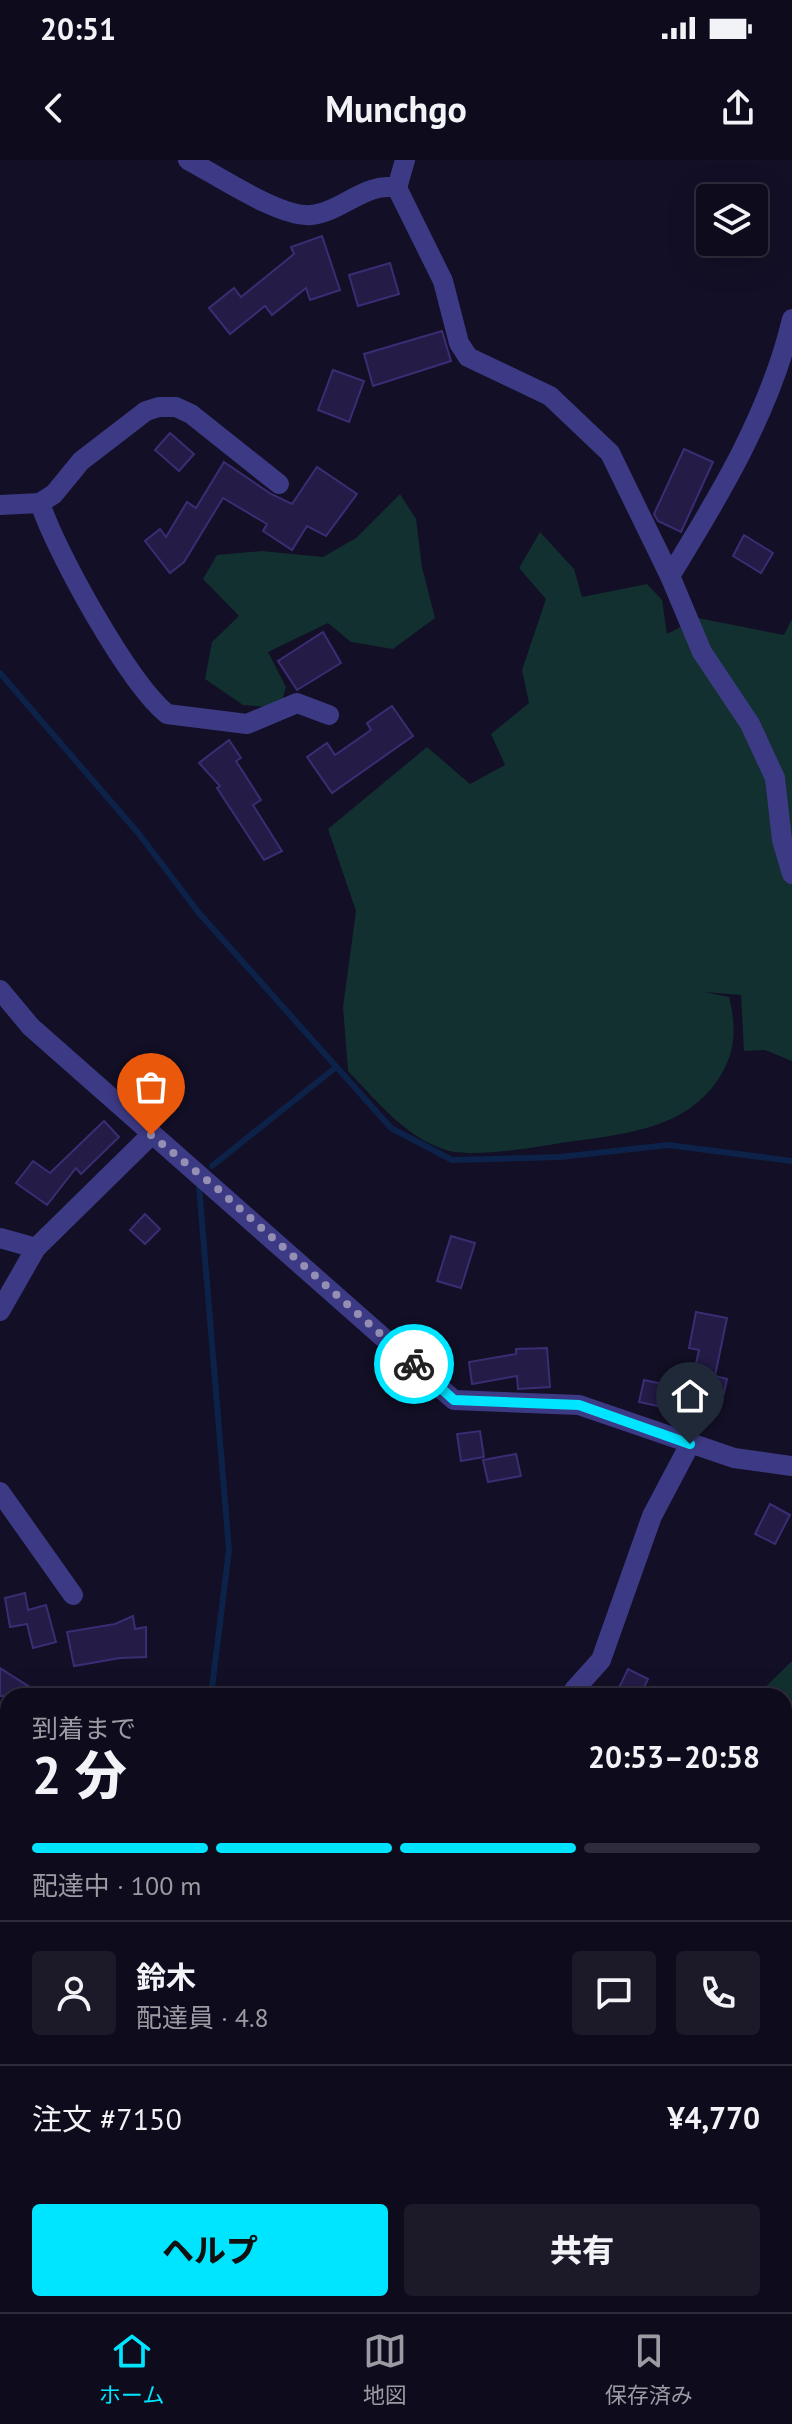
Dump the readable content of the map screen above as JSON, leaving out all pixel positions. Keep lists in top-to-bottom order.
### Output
{
  "page": {
    "status": "20:51",
    "header": "Munchgo",
    "heading": ["2 分", "到着まで", "20:53–20:58"],
    "panel": [
      "鈴木",
      "配達員 · 4.8",
      "注文 #7150",
      "¥4,770"
    ],
    "bar": "配達中 · 100 m",
    "buttons": ["ヘルプ", "共有"],
    "tabs": ["ホーム", "地図", "保存済み"]
  }
}
